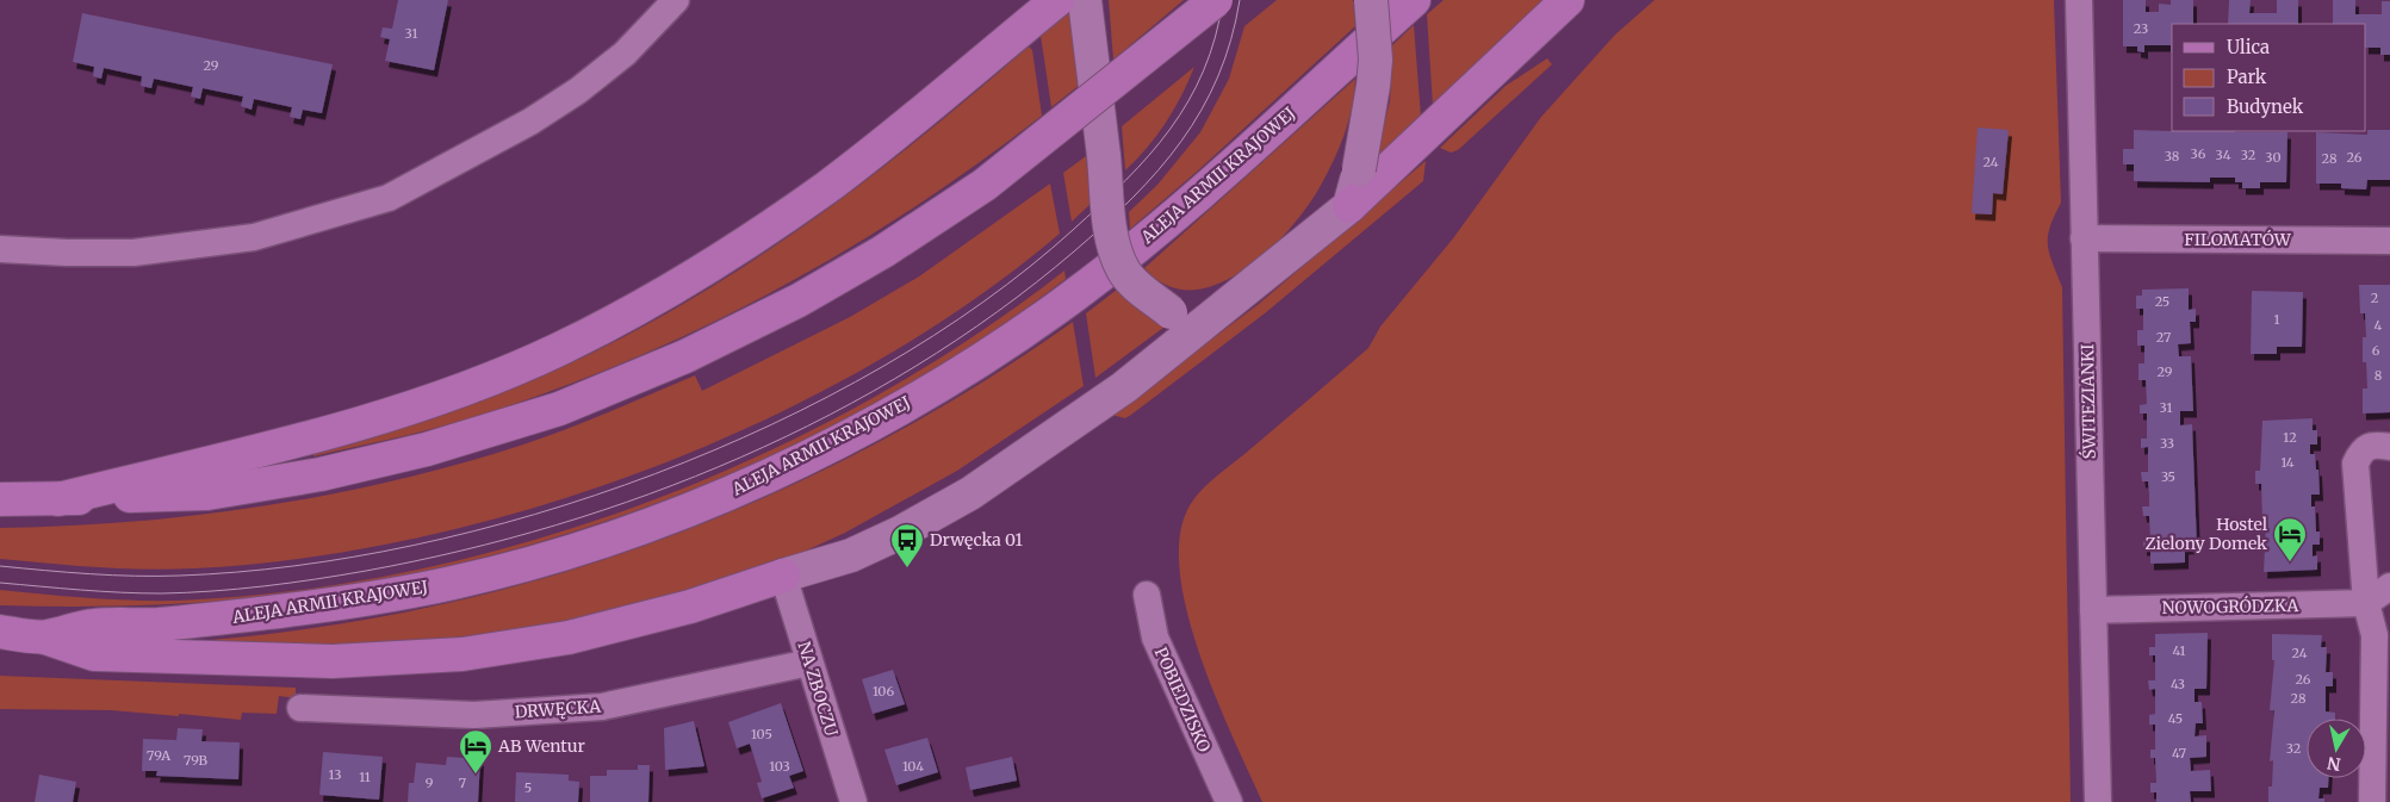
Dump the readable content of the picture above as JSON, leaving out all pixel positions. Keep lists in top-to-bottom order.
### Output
{
  "streets": {
    "main road": ["ALEJA ARMII KRAJOWEJ"],
    "street": [
      "FILOMATÓW",
      "ŚWITEZIANKI",
      "NOWOGRÓDZKA",
      "NA ZBOCZU",
      "POBIEDZISKO",
      "DRWĘCKA"
    ]
  },
  "crossings": [
    ["FILOMATÓW", "ŚWITEZIANKI"],
    ["ŚWITEZIANKI", "NOWOGRÓDZKA"],
    ["NA ZBOCZU", "DRWĘCKA"]
  ],
  "places": {
    "hotel": ["Hostel Zielony Domek", "AB Wentur"],
    "bus stop": ["Drwęcka 01"]
  },
  "house_numbers": [
    "23",
    "31",
    "29",
    "36",
    "34",
    "32",
    "38",
    "30",
    "26",
    "28",
    "24",
    "2",
    "25",
    "1",
    "4",
    "27",
    "6",
    "29",
    "8",
    "31",
    "12",
    "33",
    "14",
    "35",
    "41",
    "24",
    "26",
    "43",
    "106",
    "28",
    "45",
    "105",
    "32",
    "47",
    "79A",
    "79B",
    "103",
    "104",
    "13",
    "11",
    "9",
    "7",
    "5"
  ],
  "legend": ["Ulica", "Park", "Budynek"],
  "north": "bottom"
}
